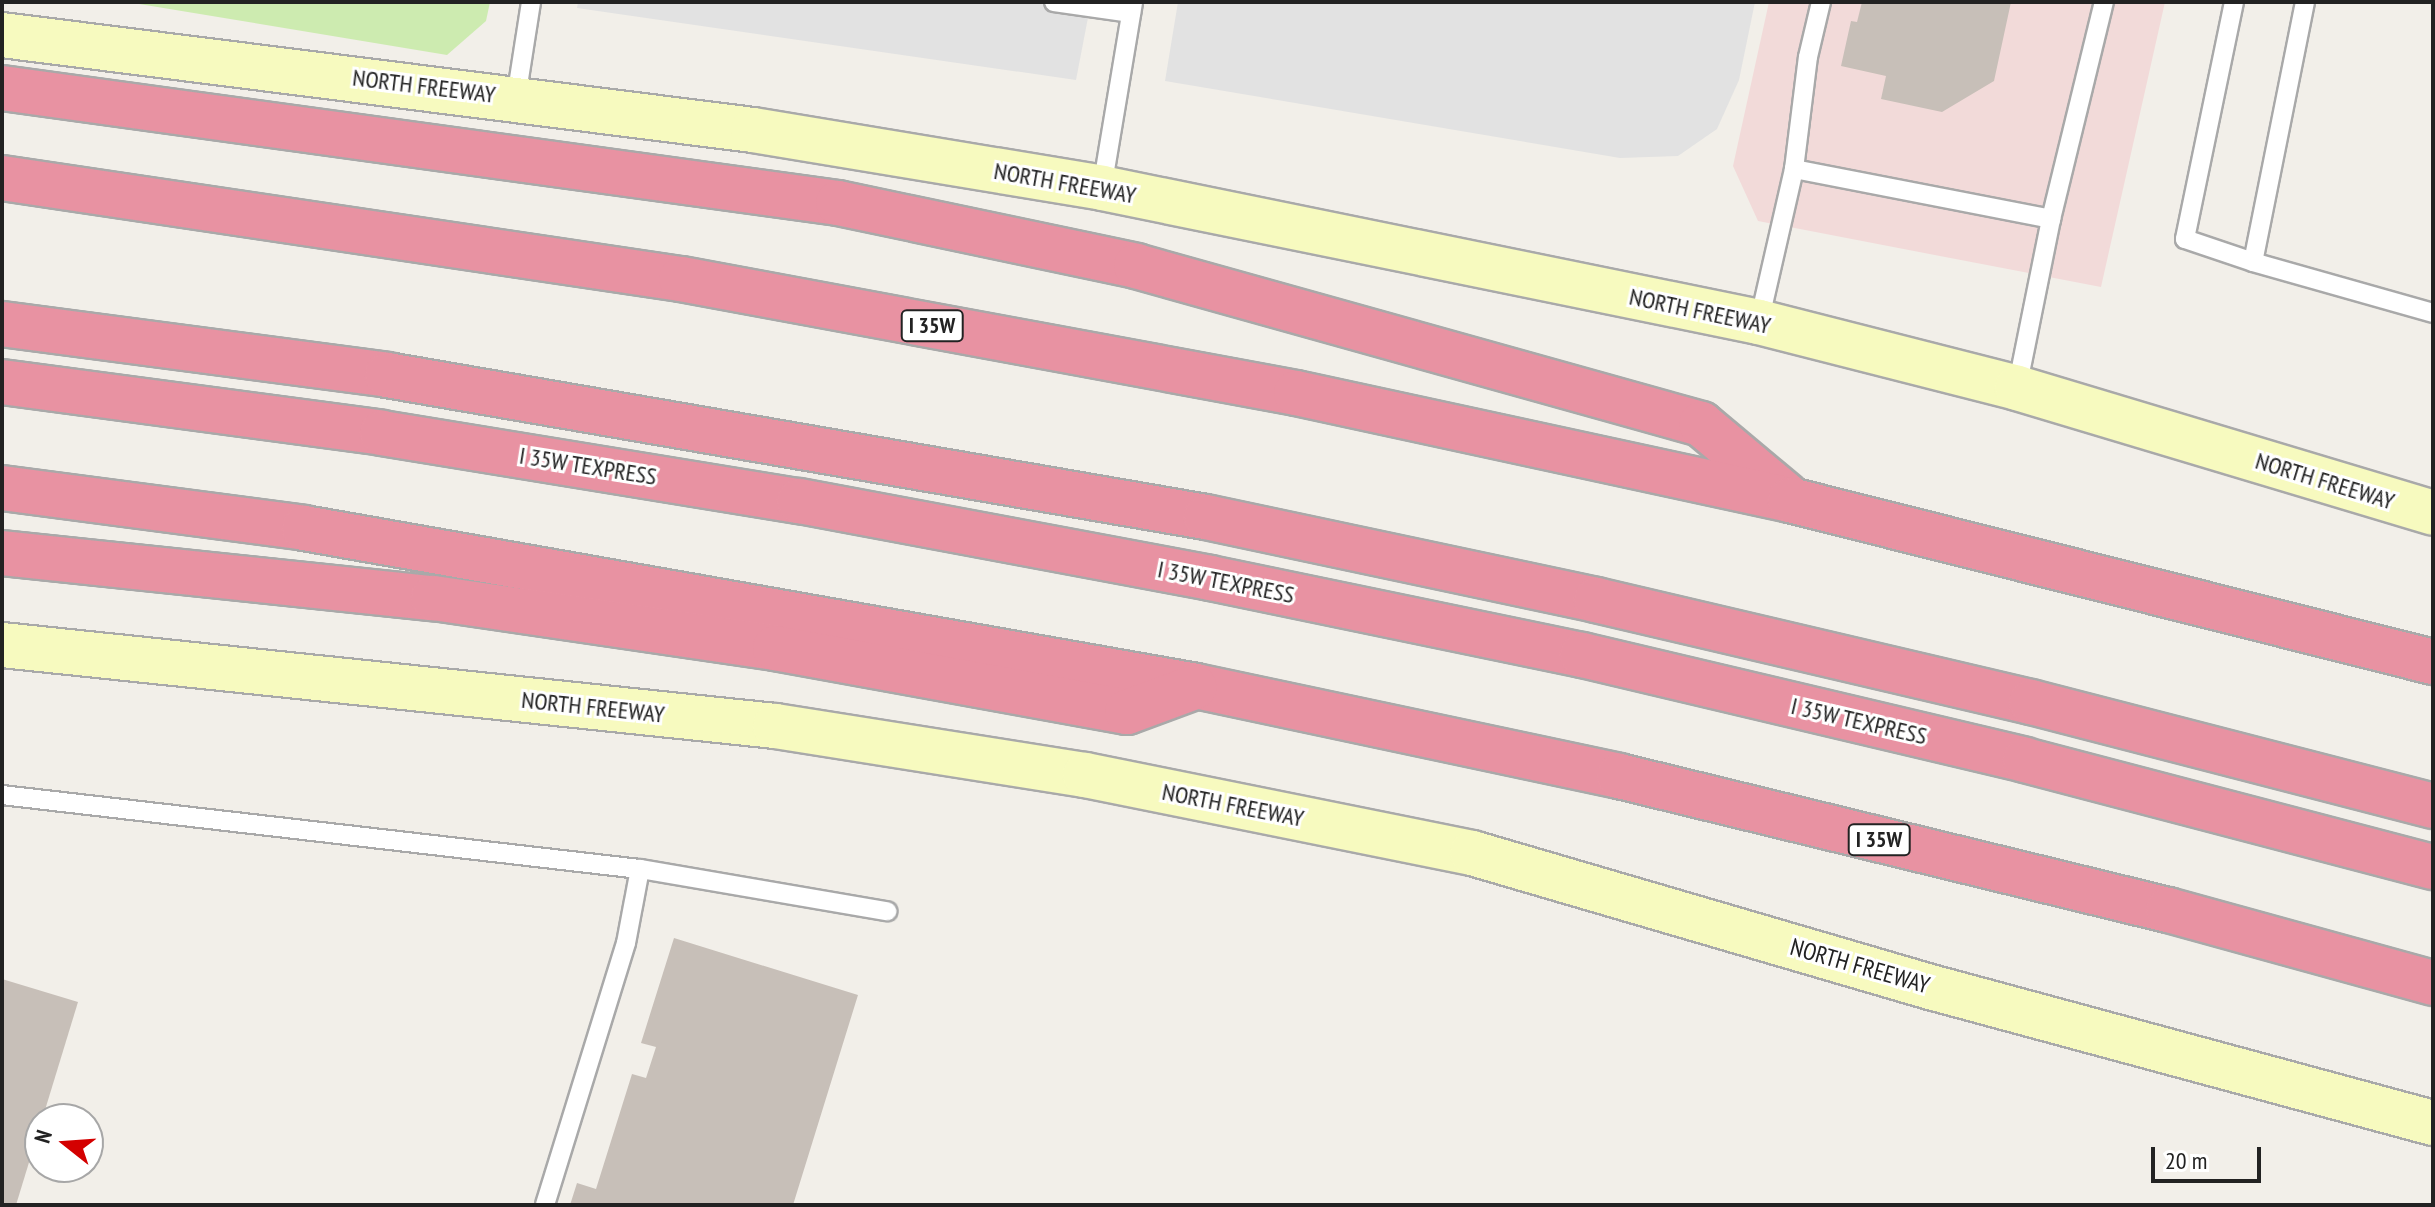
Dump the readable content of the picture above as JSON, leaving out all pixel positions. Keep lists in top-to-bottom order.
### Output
{
  "streets": {
    "highway": ["I 35W", "I 35W TEXPRESS"],
    "main road": ["NORTH FREEWAY"]
  },
  "scale_bar": "20 m",
  "north": "left"
}
